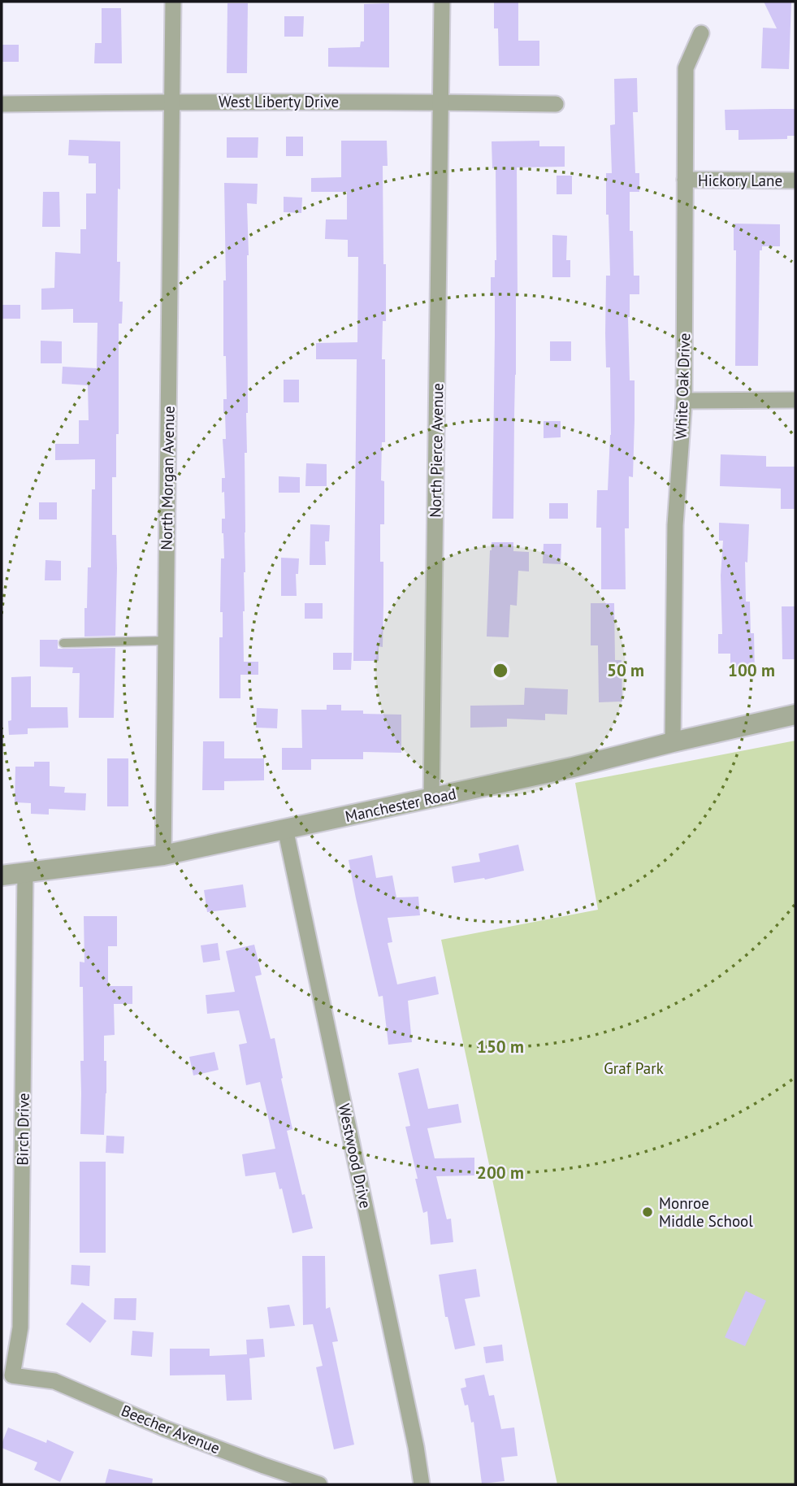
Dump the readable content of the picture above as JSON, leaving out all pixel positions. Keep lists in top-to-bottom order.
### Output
{
  "streets": {
    "street": [
      "West Liberty Drive",
      "Hickory Lane",
      "White Oak Drive",
      "North Pierce Avenue",
      "North Morgan Avenue",
      "Manchester Road",
      "Birch Drive",
      "Westwood Drive",
      "Beecher Avenue"
    ]
  },
  "crossings": [
    ["West Liberty Drive", "North Pierce Avenue"],
    ["West Liberty Drive", "North Morgan Avenue"],
    ["Hickory Lane", "White Oak Drive"],
    ["White Oak Drive", "Manchester Road"],
    ["North Pierce Avenue", "Manchester Road"],
    ["North Morgan Avenue", "Manchester Road"],
    ["Manchester Road", "Birch Drive"],
    ["Manchester Road", "Westwood Drive"],
    ["Birch Drive", "Beecher Avenue"]
  ],
  "parks": ["Graf Park"],
  "places": ["Monroe Middle School"],
  "rings": [
    "50 m",
    "100 m",
    "150 m",
    "200 m"
  ]
}
